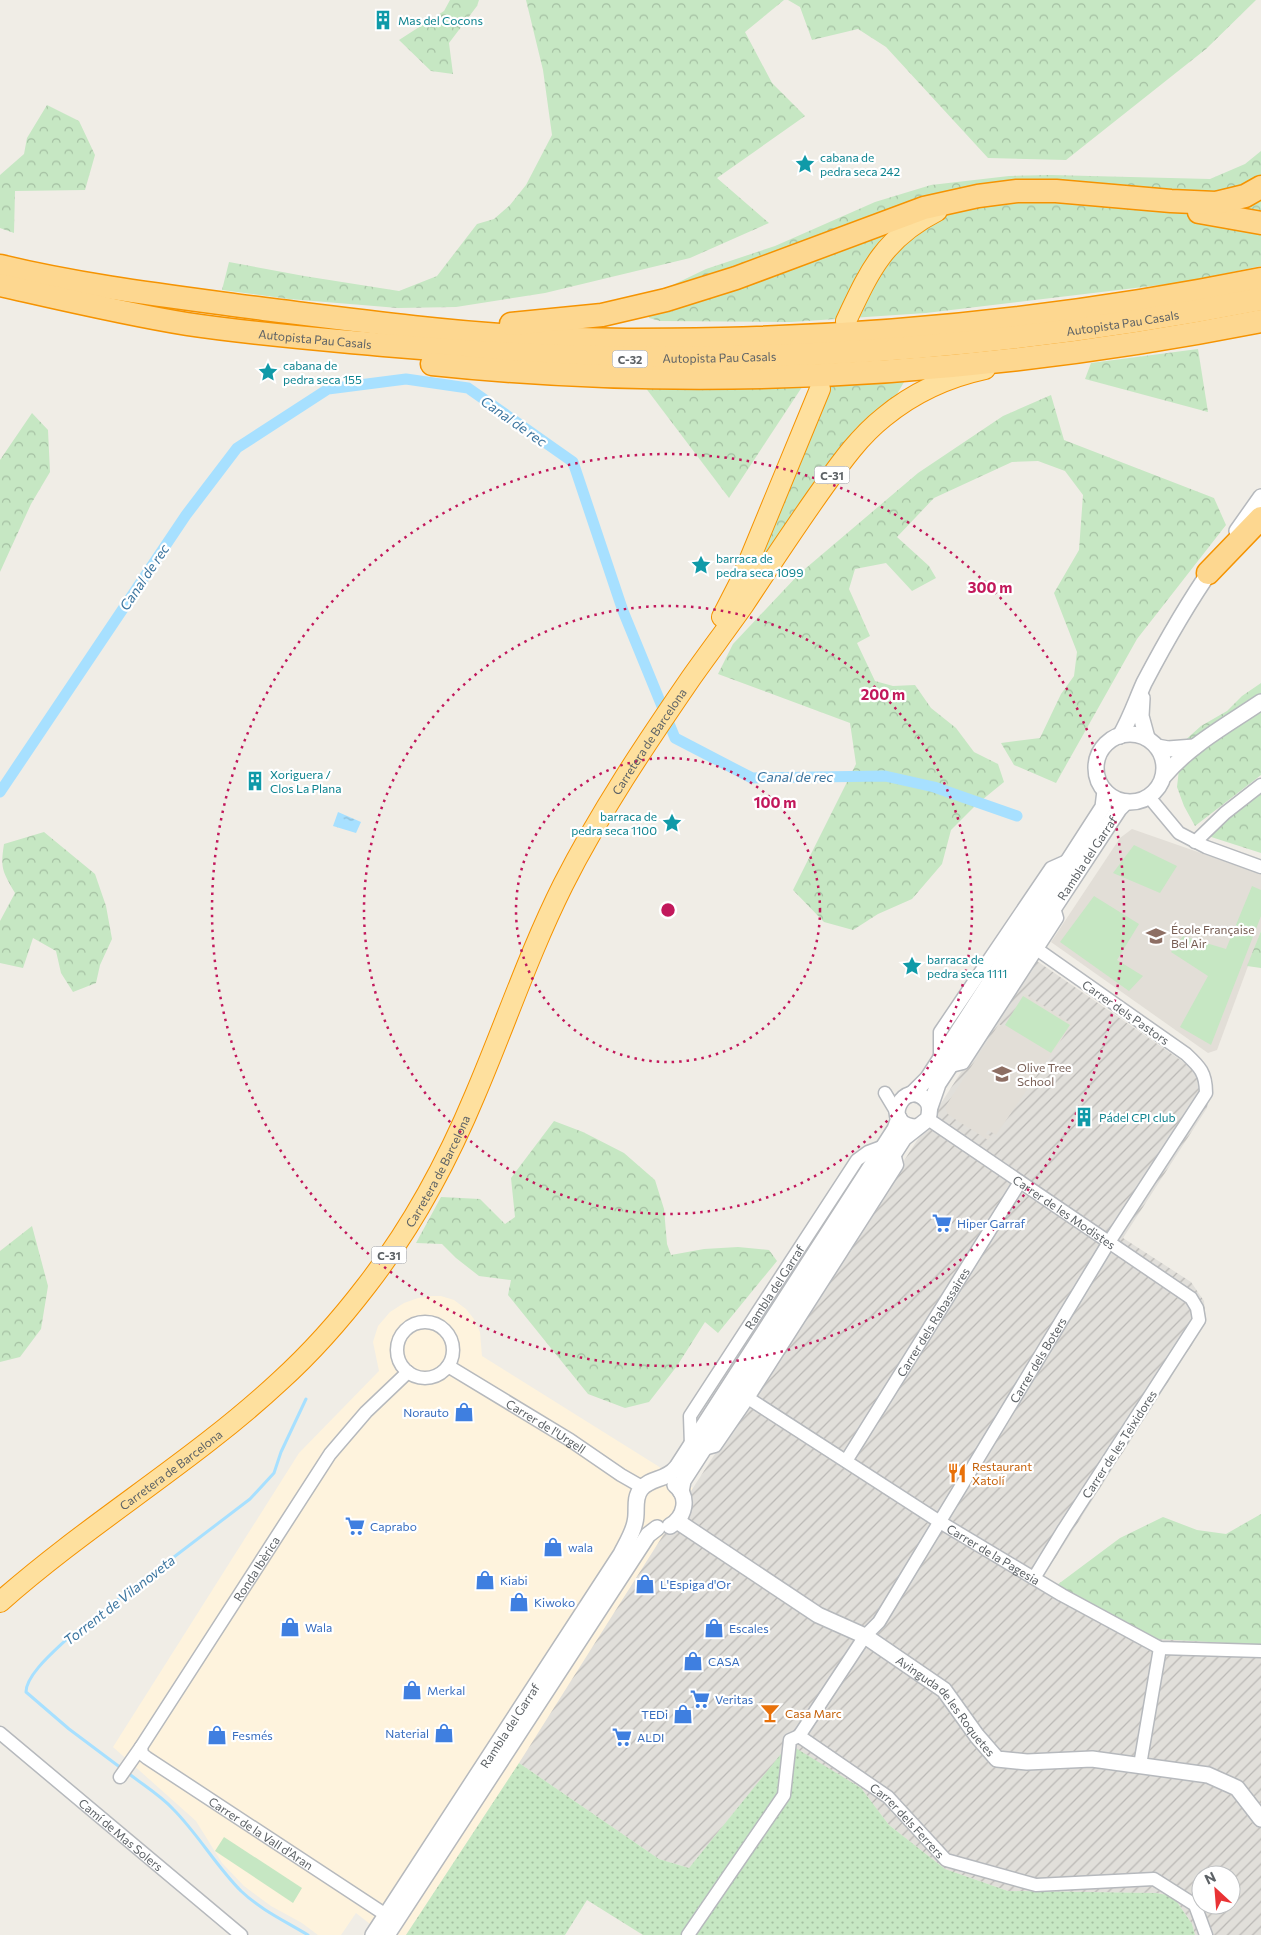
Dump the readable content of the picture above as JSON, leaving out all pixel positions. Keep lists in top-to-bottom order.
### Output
{
  "streets": {
    "highway": [
      "Autopista Pau Casals",
      "C-32",
      "C-31",
      "Carretera de Barcelona"
    ],
    "street": [
      "Rambla del Garraf",
      "Carrer dels Pastors",
      "Carrer de les Modistes",
      "Carrer dels Rabassaires",
      "Carrer dels Boters",
      "Carrer de l'Urgell",
      "Carrer de les Teixidores",
      "Carrer de la Pagesia",
      "Ronda Ibèrica",
      "Avinguda de les Roquetes",
      "Carrer dels Ferrers",
      "Carrer de la Vall d'Aran",
      "Camí de Mas Solers"
    ]
  },
  "crossings": [
    ["C-31", "Carretera de Barcelona"],
    ["Rambla del Garraf", "Carrer dels Pastors"],
    ["Rambla del Garraf", "Carrer de les Modistes"],
    ["Rambla del Garraf", "Carrer de l'Urgell"],
    ["Rambla del Garraf", "Carrer de la Pagesia"],
    ["Rambla del Garraf", "Avinguda de les Roquetes"],
    ["Rambla del Garraf", "Carrer de la Vall d'Aran"],
    ["Carrer dels Pastors", "Carrer dels Boters"],
    ["Carrer de les Modistes", "Carrer dels Rabassaires"],
    ["Carrer de les Modistes", "Carrer dels Boters"],
    ["Carrer de les Modistes", "Carrer de les Teixidores"],
    ["Carrer dels Rabassaires", "Carrer de la Pagesia"],
    ["Carrer dels Boters", "Carrer de la Pagesia"],
    ["Carrer dels Boters", "Avinguda de les Roquetes"],
    ["Carrer de l'Urgell", "Ronda Ibèrica"],
    ["Carrer de l'Urgell", "Avinguda de les Roquetes"],
    ["Carrer de les Teixidores", "Carrer de la Pagesia"],
    ["Ronda Ibèrica", "Carrer de la Vall d'Aran"]
  ],
  "water": ["Canal de rec", "Torrent de Vilanoveta"],
  "places": {
    "building": ["Mas del Cocons", "Xoriguera / Clos La Plana", "Pádel CPI club"],
    "place": [
      "cabana de pedra seca 242",
      "cabana de pedra seca 155",
      "barraca de pedra seca 1099",
      "barraca de pedra seca 1100",
      "barraca de pedra seca 1111"
    ],
    "school or university": ["École Française Bel Air", "Olive Tree School"],
    "supermarket": [
      "Hiper Garraf",
      "Caprabo",
      "Veritas",
      "ALDI"
    ],
    "shop": [
      "Norauto",
      "wala",
      "Kiabi",
      "L'Espiga d'Or",
      "Kiwoko",
      "Wala",
      "Escales",
      "CASA",
      "Merkal",
      "TEDi",
      "Naterial",
      "Fesmés"
    ],
    "restaurant": ["Restaurant Xatolí"],
    "bar": ["Casa Marc"]
  },
  "north": "top left",
  "rings": ["300 m", "200 m", "100 m"]
}
